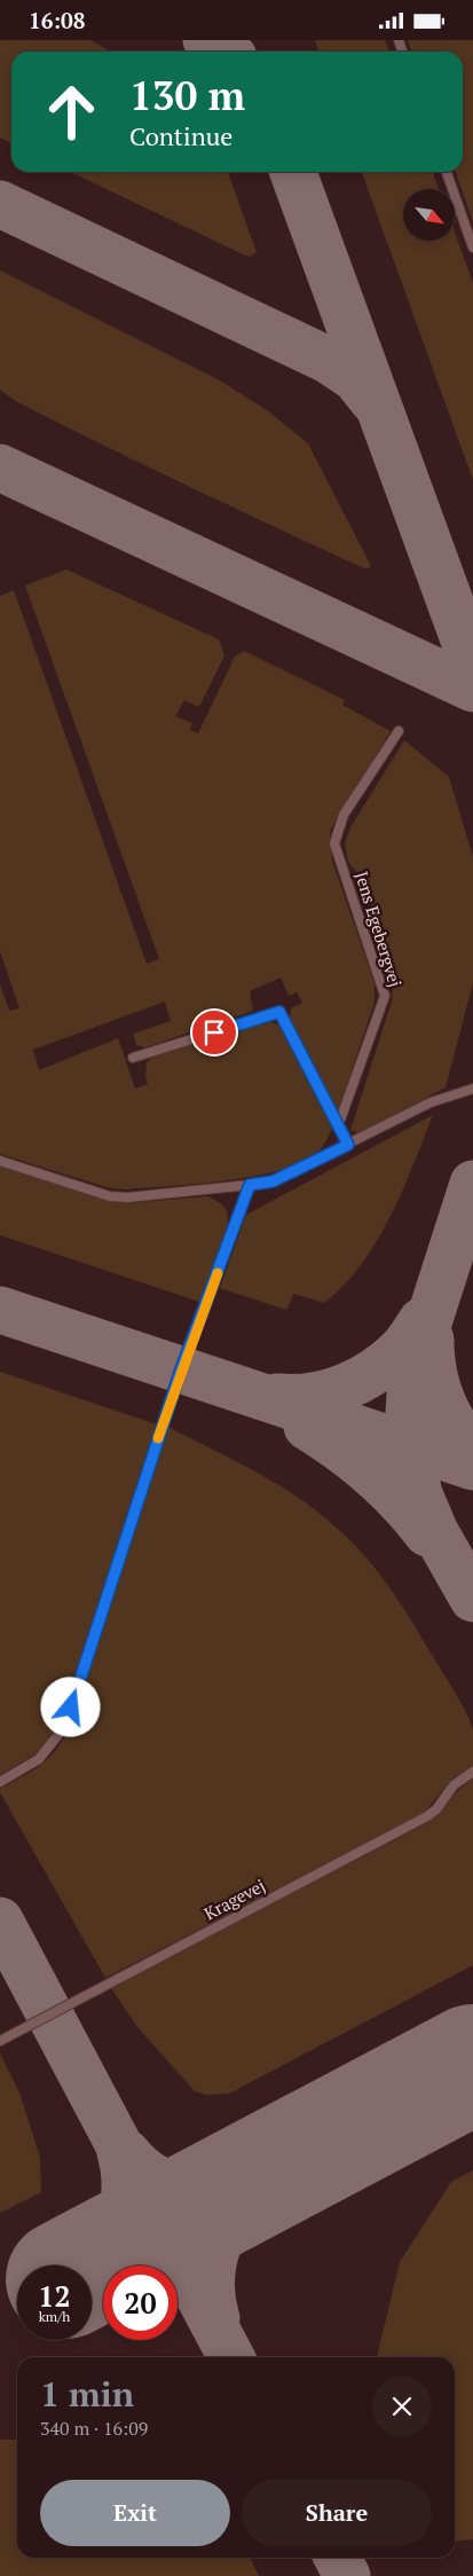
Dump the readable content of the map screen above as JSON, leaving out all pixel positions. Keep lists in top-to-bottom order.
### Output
{
  "streets": {
    "lane": ["Jens Egebergvej", "Kragevej"]
  },
  "north": "bottom right",
  "page": {
    "status": "16:08",
    "turn": ["130 m", "Continue"],
    "speed": "12 km/h",
    "limit": "20",
    "heading": ["1 min", "340 m · 16:09"],
    "buttons": ["Exit", "Share"]
  }
}
